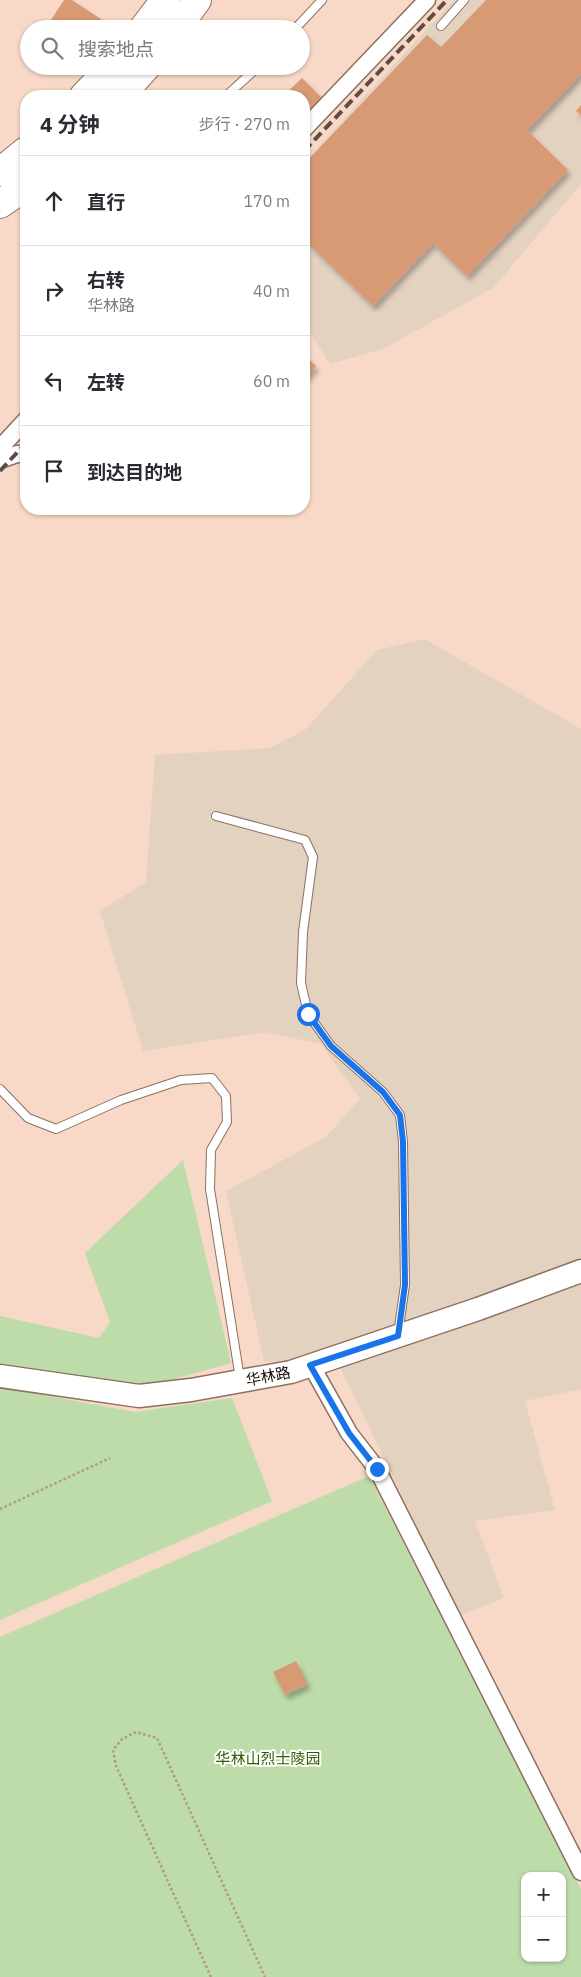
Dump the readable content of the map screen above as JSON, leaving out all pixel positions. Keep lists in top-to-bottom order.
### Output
{
  "streets": {
    "street": ["华林路"]
  },
  "parks": ["华林山烈士陵园"],
  "page": {
    "search": "搜索地点",
    "heading": ["4 分钟", "步行 · 270 m"],
    "list": [
      ["直行", "170 m"],
      ["右转", "华林路", "40 m"],
      ["左转", "60 m"],
      "到达目的地"
    ],
    "map_buttons": ["+", "−"]
  }
}
